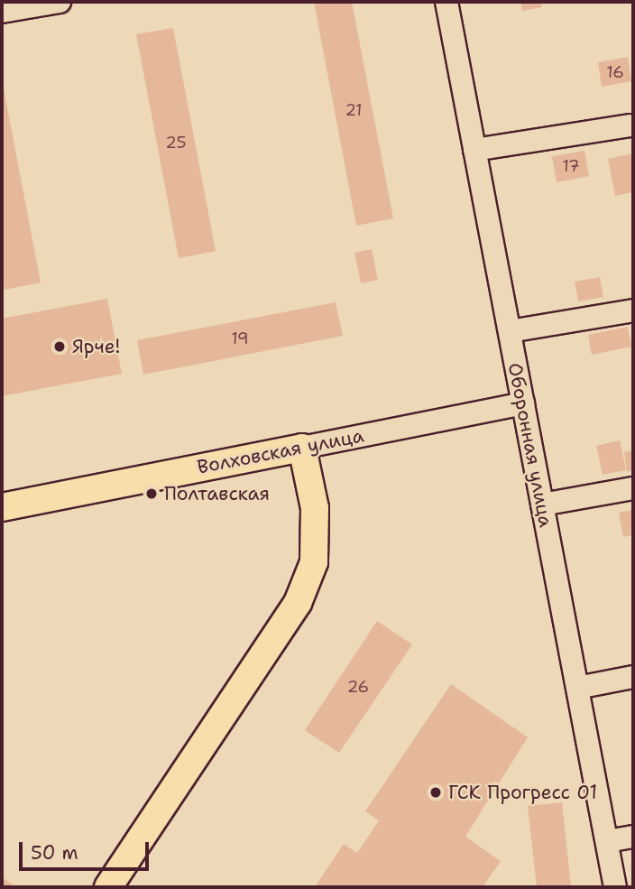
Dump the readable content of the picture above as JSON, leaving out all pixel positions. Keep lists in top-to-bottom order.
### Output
{
  "streets": {
    "main road": ["Волховская улица"],
    "street": ["Оборонная улица"]
  },
  "crossings": [
    ["Оборонная улица", "Волховская улица"]
  ],
  "places": ["Ярче!", "Полтавская", "ГСК Прогресс 01"],
  "house_numbers": [
    "16",
    "21",
    "25",
    "17",
    "19",
    "26"
  ],
  "scale_bar": "50 m"
}
